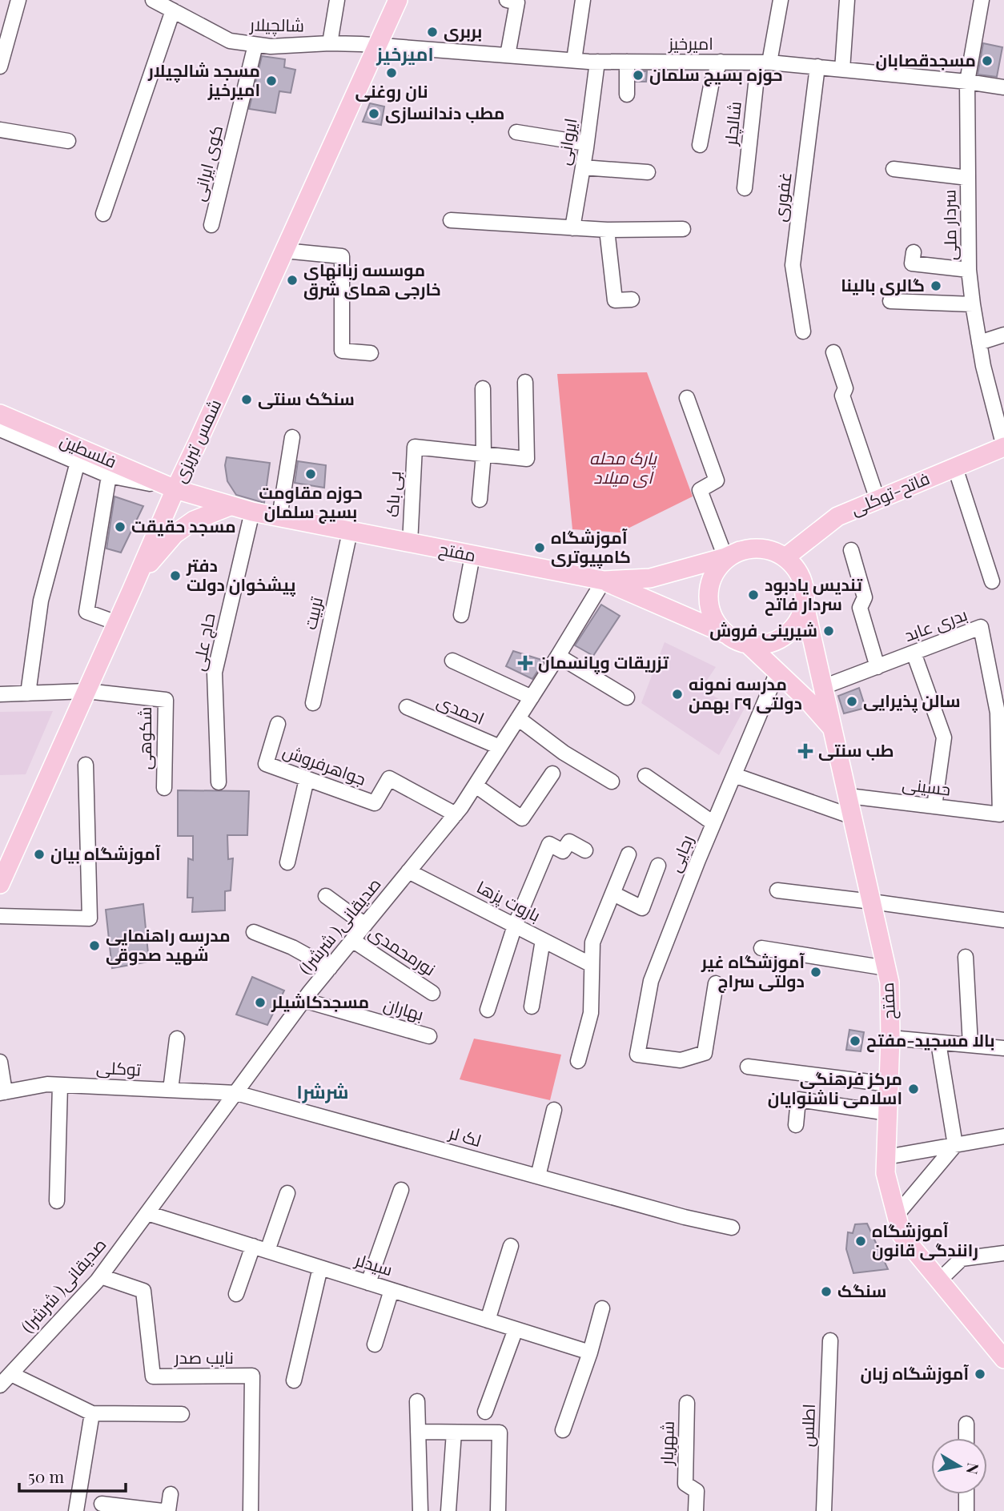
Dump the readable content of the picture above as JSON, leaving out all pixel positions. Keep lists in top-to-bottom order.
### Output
{
  "streets": {
    "main road": [
      "شمس تبریزی",
      "فلسطین",
      "فاتح-توکلی",
      "مفتح"
    ],
    "street": [
      "شالچیلار",
      "امیرخیز",
      "شالچلر",
      "ایروانی",
      "کوی ایرانی",
      "غفوری",
      "سردار ملی",
      "بی باک",
      "تربیت",
      "بدری عابد",
      "حاج علی",
      "احمدی",
      "شکوهی",
      "جواهرفروش",
      "حسینی",
      "رجایی",
      "باروت پزها",
      "(شرشرا )صدیقانی",
      "نورمحمدی",
      "بهاران",
      "توکلی",
      "لک لر",
      "سیدلر",
      "نایب صدر",
      "اطلس",
      "شهریار"
    ]
  },
  "crossings": [
    ["شالچیلار", "امیرخیز"],
    ["شالچیلار", "کوی ایرانی"],
    ["شالچیلار", "شمس تبریزی"],
    ["امیرخیز", "شالچلر"],
    ["امیرخیز", "ایروانی"],
    ["امیرخیز", "غفوری"],
    ["امیرخیز", "سردار ملی"],
    ["امیرخیز", "شمس تبریزی"],
    ["سردار ملی", "فاتح-توکلی"],
    ["شمس تبریزی", "فلسطین"],
    ["شمس تبریزی", "مفتح"],
    ["شمس تبریزی", "شکوهی"],
    ["فلسطین", "مفتح"],
    ["بی باک", "مفتح"],
    ["فاتح-توکلی", "مفتح"],
    ["مفتح", "تربیت"],
    ["مفتح", "حاج علی"],
    ["مفتح", "حسینی"],
    ["مفتح", "رجایی"],
    ["مفتح", "(شرشرا )صدیقانی"],
    ["بدری عابد", "حسینی"],
    ["احمدی", "(شرشرا )صدیقانی"],
    ["جواهرفروش", "(شرشرا )صدیقانی"],
    ["باروت پزها", "(شرشرا )صدیقانی"],
    ["(شرشرا )صدیقانی", "نورمحمدی"],
    ["(شرشرا )صدیقانی", "بهاران"],
    ["(شرشرا )صدیقانی", "توکلی"],
    ["(شرشرا )صدیقانی", "لک لر"],
    ["(شرشرا )صدیقانی", "سیدلر"],
    ["(شرشرا )صدیقانی", "نایب صدر"],
    ["توکلی", "لک لر"]
  ],
  "districts": ["امیرخیز", "شرشرا"],
  "parks": ["پارک محله ای میلاد"],
  "places": {
    "other": [
      "بربری",
      "مسجدقصابان",
      "نان روغنی",
      "حوزه بسیج سلمان",
      "مسجد شالچیلار امیرخیز",
      "مطب دندانسازی",
      "موسسه زبانهای خارجی همای شرق",
      "گالری بالینا",
      "سنگک سنتی",
      "حوزه مقاومت بسیج سلمان",
      "مسجد حقیقت",
      "آموزشگاه کامپیوتری",
      "دفتر پیشخوان دولت",
      "تندیس یادبود سردار فاتح",
      "شیرینی فروش",
      "مدرسه نمونه دولتی ۲۹ بهمن",
      "سالن پذیرایی",
      "آموزشگاه بیان",
      "مدرسه راهنمایی شهید صدوقی",
      "آموزشگاه غیر دولتی سراج",
      "مسجدکاشیلر",
      "بالا مسجید-مفتح",
      "مرکز فرهنگی اسلامی ناشنوایان",
      "آموزشگاه رانندگی قانون",
      "سنگک",
      "آموزشگاه زبان"
    ],
    "health": ["تزریقات وپانسمان", "طب سنتی"]
  },
  "scale_bar": "50 m",
  "north": "right"
}
